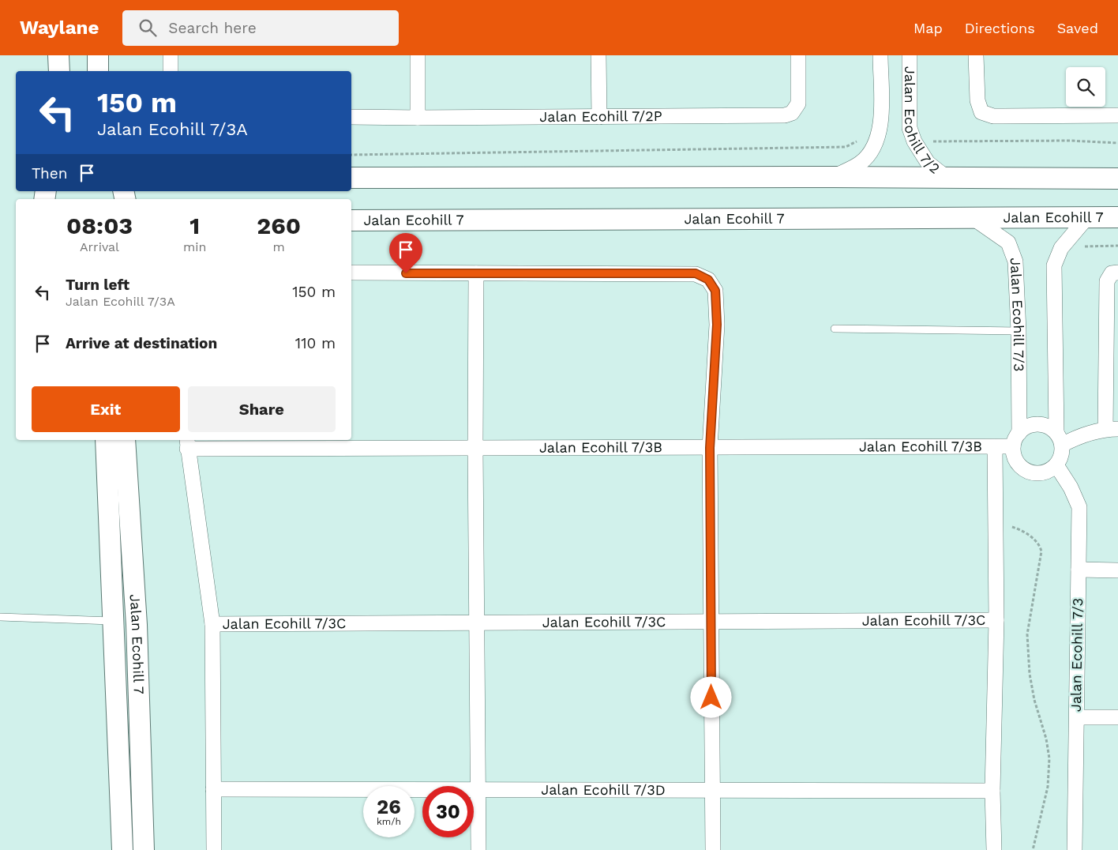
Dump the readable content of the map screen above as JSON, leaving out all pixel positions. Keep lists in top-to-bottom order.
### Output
{
  "streets": {
    "street": [
      "Jalan Ecohill 7/2P",
      "Jalan Ecohill 7/2",
      "Jalan Ecohill 7",
      "Jalan Ecohill 7/3",
      "Jalan Ecohill 7/3B",
      "Jalan Ecohill 7/3C",
      "Jalan Ecohill 7/3D"
    ]
  },
  "crossings": [
    ["Jalan Ecohill 7", "Jalan Ecohill 7/3"],
    ["Jalan Ecohill 7/3", "Jalan Ecohill 7/3B"]
  ],
  "page": {
    "header": "Waylane",
    "search": "Search here",
    "nav": ["Map", "Directions", "Saved"],
    "turn": ["150 m", "Jalan Ecohill 7/3A"],
    "then": "Then",
    "eta": [
      "08:03",
      "Arrival",
      "1",
      "min",
      "260",
      "m"
    ],
    "list": [
      {
        "name": "Turn left",
        "note": "Jalan Ecohill 7/3A",
        "value": "150 m"
      },
      {
        "name": "Arrive at destination",
        "value": "110 m"
      }
    ],
    "buttons": ["Exit", "Share"],
    "speed": "26 km/h",
    "limit": "30"
  }
}
